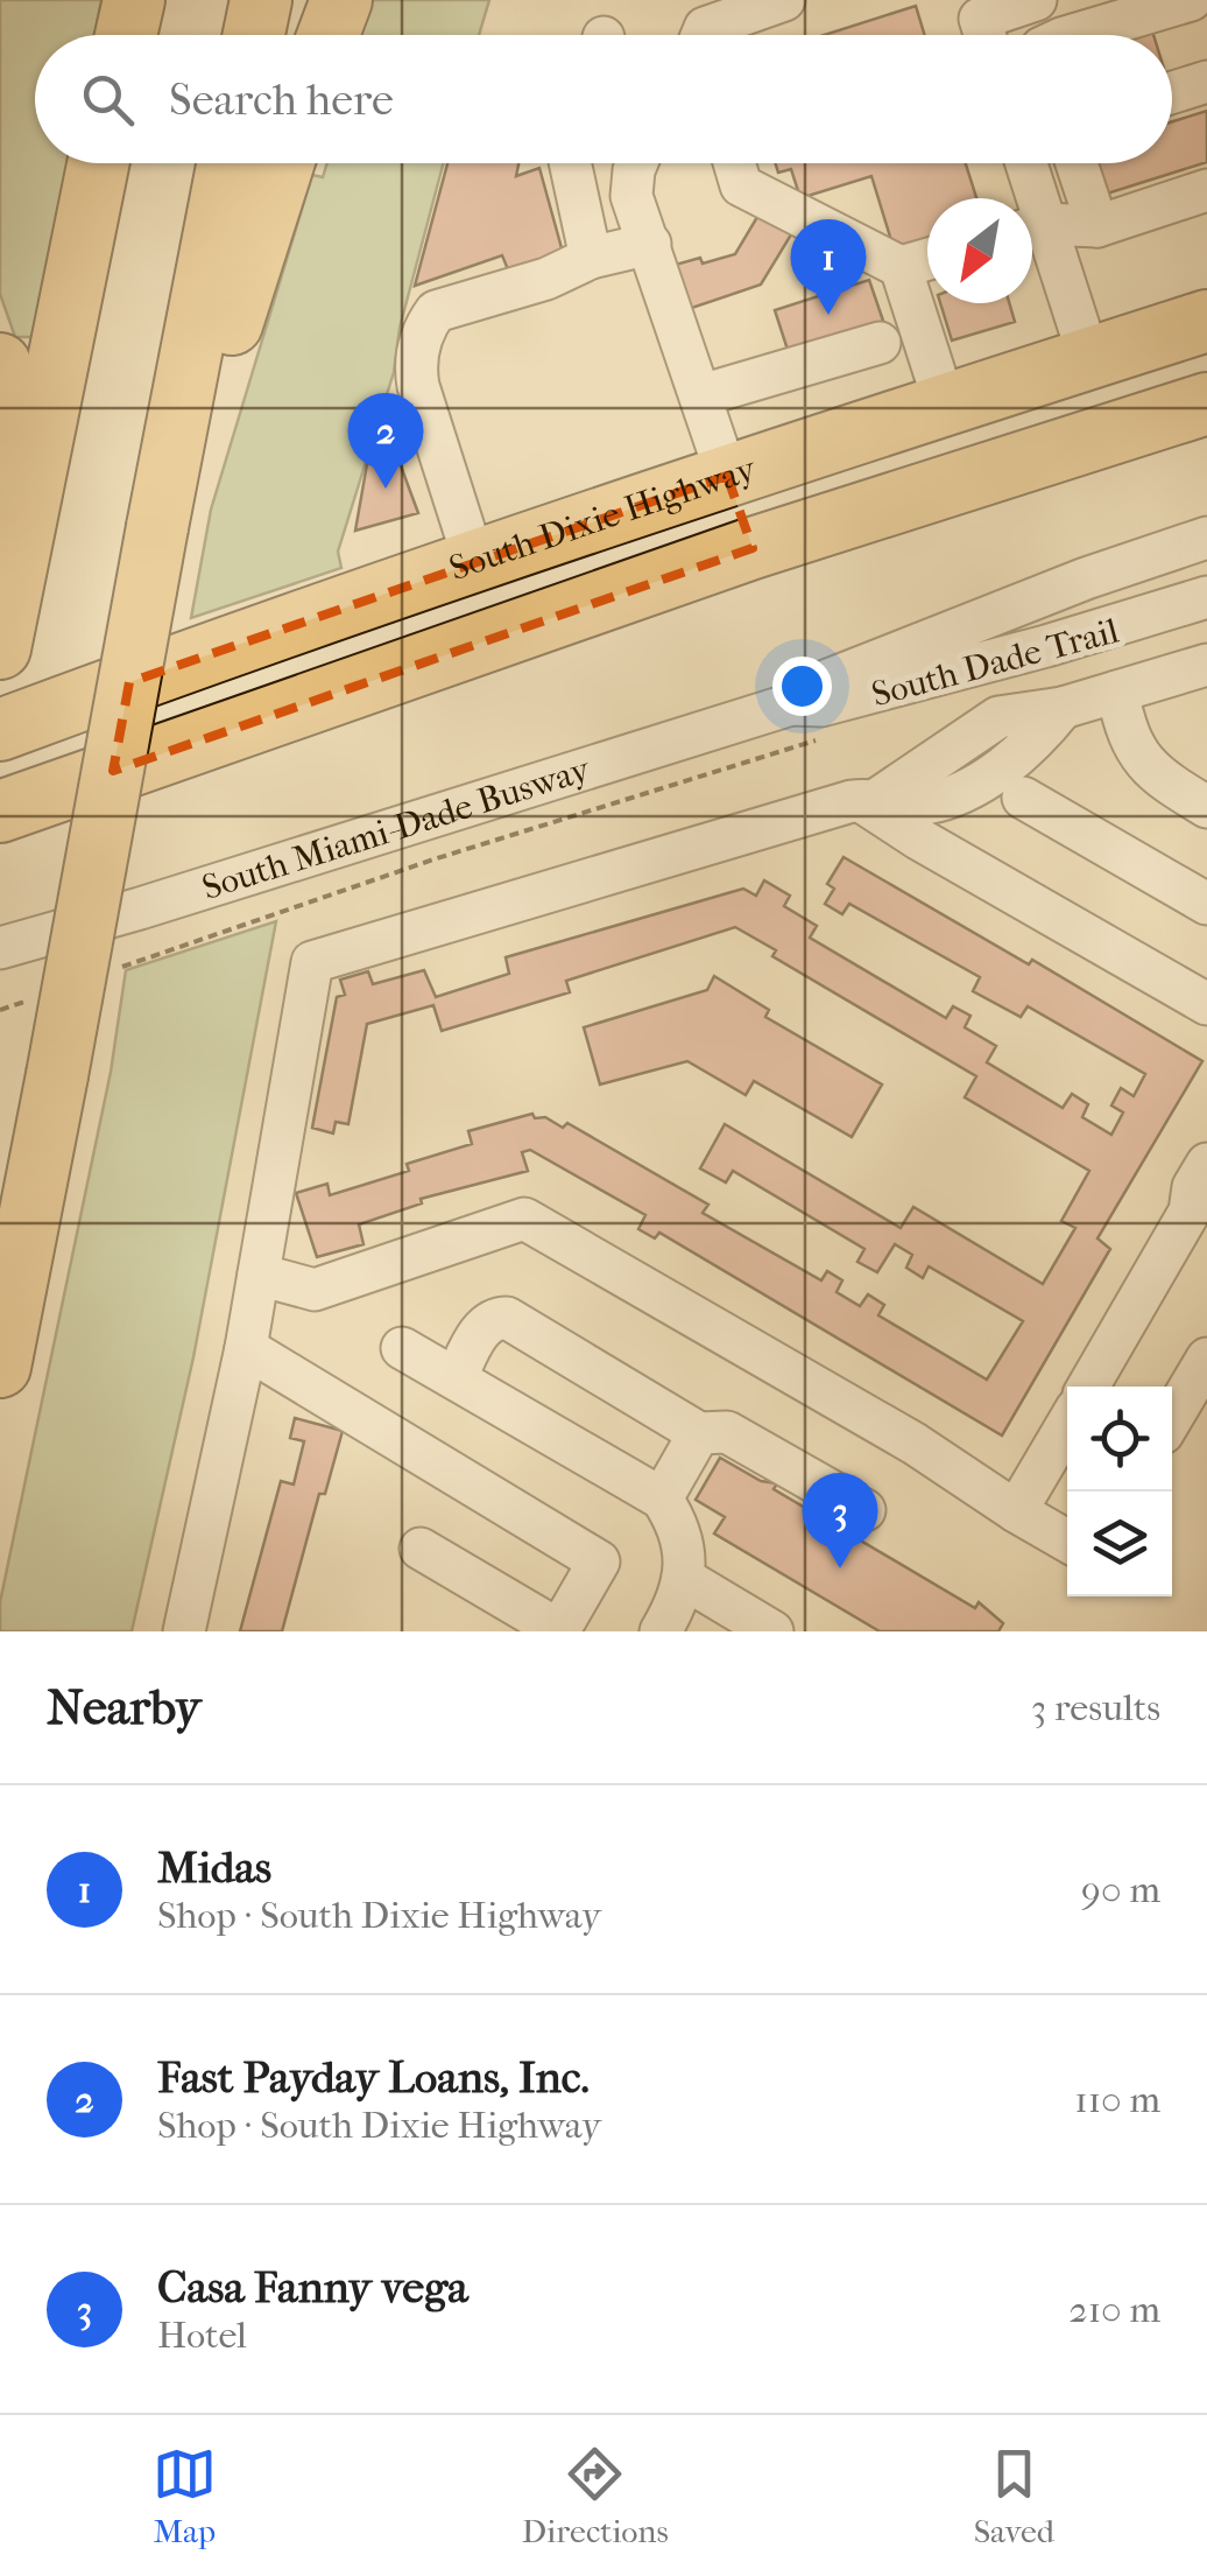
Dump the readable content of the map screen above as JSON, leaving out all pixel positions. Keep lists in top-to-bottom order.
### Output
{
  "streets": {
    "highway": ["South Dixie Highway"],
    "street": ["South Miami-Dade Busway"],
    "path": ["South Dade Trail"]
  },
  "north": "bottom left",
  "page": {
    "search": "Search here",
    "pins": ["1", "2", "3"],
    "heading": ["Nearby", "3 results"],
    "list": [
      {
        "mark": "1",
        "name": "Midas",
        "note": "Shop · South Dixie Highway",
        "value": "90 m"
      },
      {
        "mark": "2",
        "name": "Fast Payday Loans, Inc.",
        "note": "Shop · South Dixie Highway",
        "value": "110 m"
      },
      {
        "mark": "3",
        "name": "Casa Fanny vega",
        "note": "Hotel",
        "value": "210 m"
      }
    ],
    "nav": ["Map", "Directions", "Saved"]
  }
}
